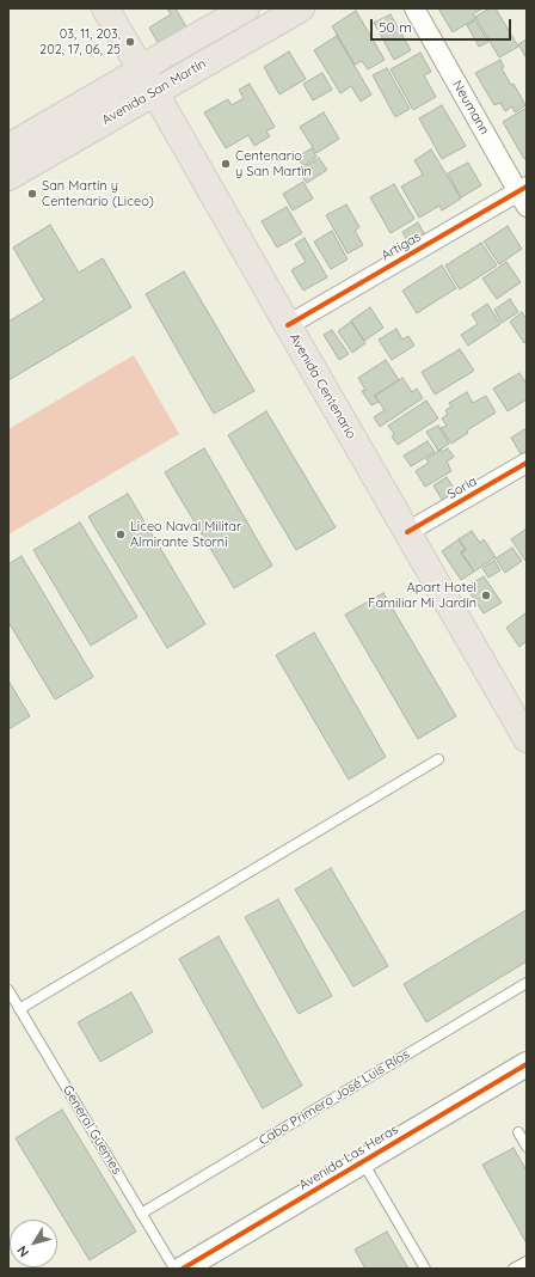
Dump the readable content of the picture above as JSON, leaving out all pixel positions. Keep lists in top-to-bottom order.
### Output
{
  "streets": {
    "main road": ["Avenida San Martín", "Avenida Centenario"],
    "street": [
      "Neumann",
      "Artigas",
      "Soria",
      "Avenida Las Heras"
    ],
    "lane": ["Cabo Primero José Luis Ríos", "General Güemes"]
  },
  "crossings": [
    ["Avenida San Martín", "Avenida Centenario"],
    ["Neumann", "Artigas"],
    ["Artigas", "Avenida Centenario"],
    ["Avenida Centenario", "Soria"],
    ["Cabo Primero José Luis Ríos", "General Güemes"]
  ],
  "places": [
    "03, 11, 203, 202, 17, 06, 25",
    "Centenario y San Martìn",
    "San Martín y Centenario (Liceo)",
    "Liceo Naval Militar Almirante Storni",
    "Apart Hotel Familiar Mi Jardín"
  ],
  "scale_bar": "50 m",
  "north": "bottom left"
}
